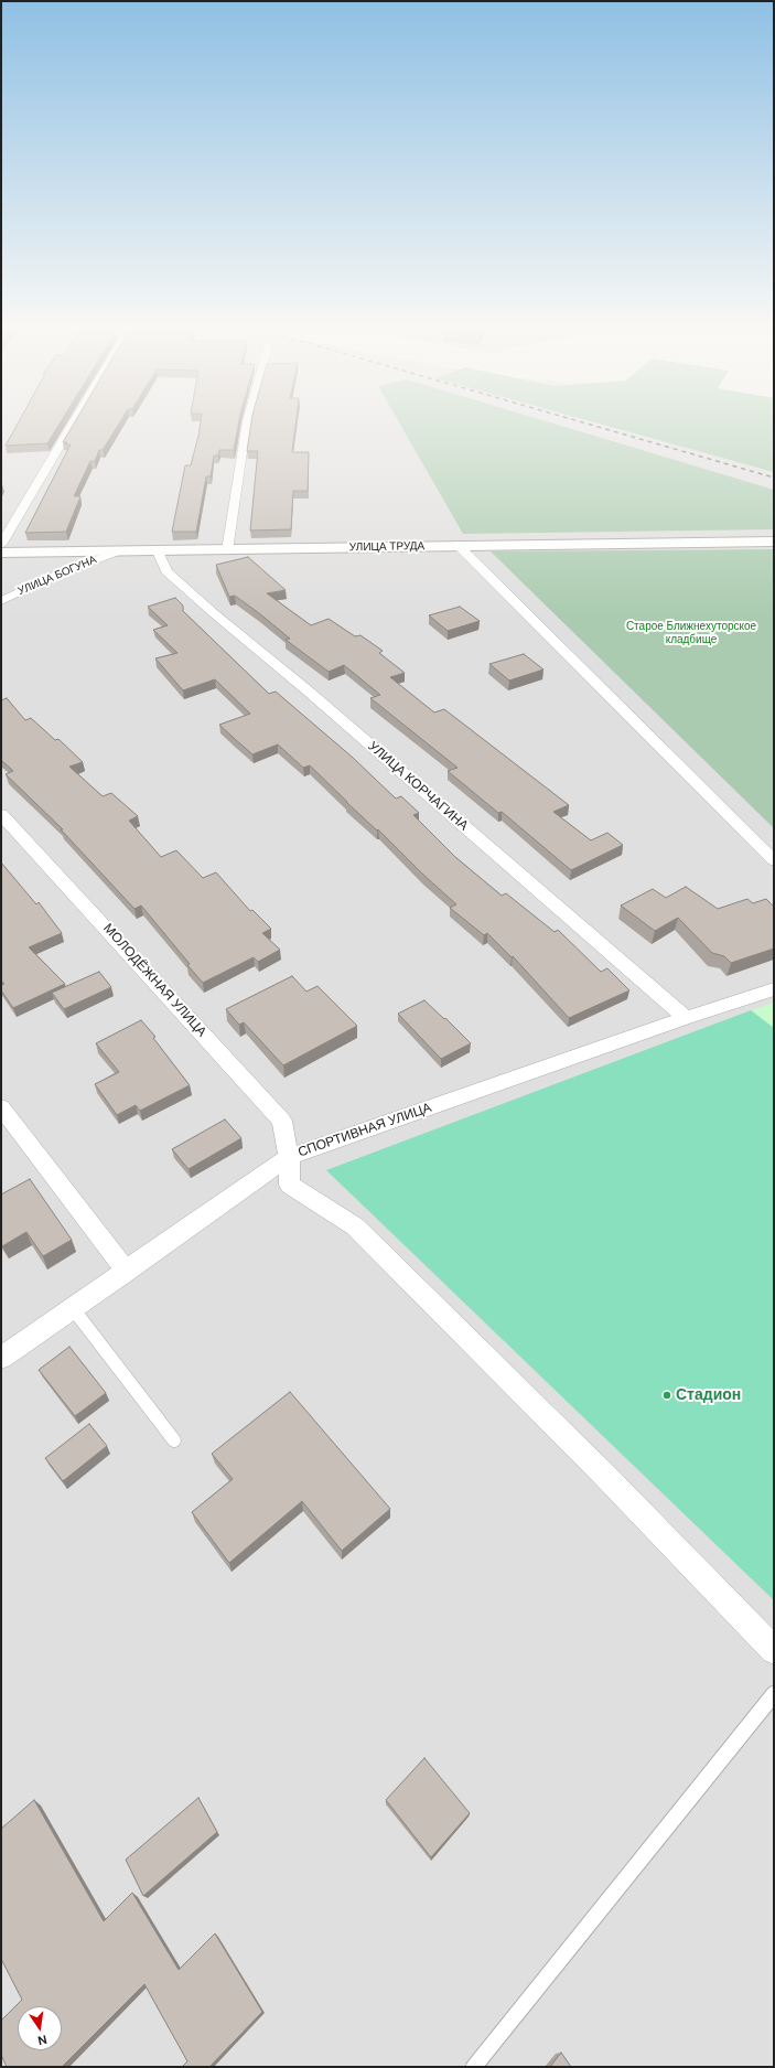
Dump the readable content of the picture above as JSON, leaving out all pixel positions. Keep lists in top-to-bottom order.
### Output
{
  "streets": {
    "street": [
      "УЛИЦА ТРУДА",
      "УЛИЦА БОГУНА",
      "УЛИЦА КОРЧАГИНА",
      "МОЛОДЁЖНАЯ УЛИЦА",
      "СПОРТИВНАЯ УЛИЦА"
    ]
  },
  "crossings": [
    ["УЛИЦА ТРУДА", "УЛИЦА БОГУНА"],
    ["УЛИЦА ТРУДА", "УЛИЦА КОРЧАГИНА"],
    ["УЛИЦА КОРЧАГИНА", "СПОРТИВНАЯ УЛИЦА"],
    ["МОЛОДЁЖНАЯ УЛИЦА", "СПОРТИВНАЯ УЛИЦА"]
  ],
  "parks": ["Старое Ближнехуторское кладбище"],
  "places": ["Стадион"],
  "north": "bottom"
}
